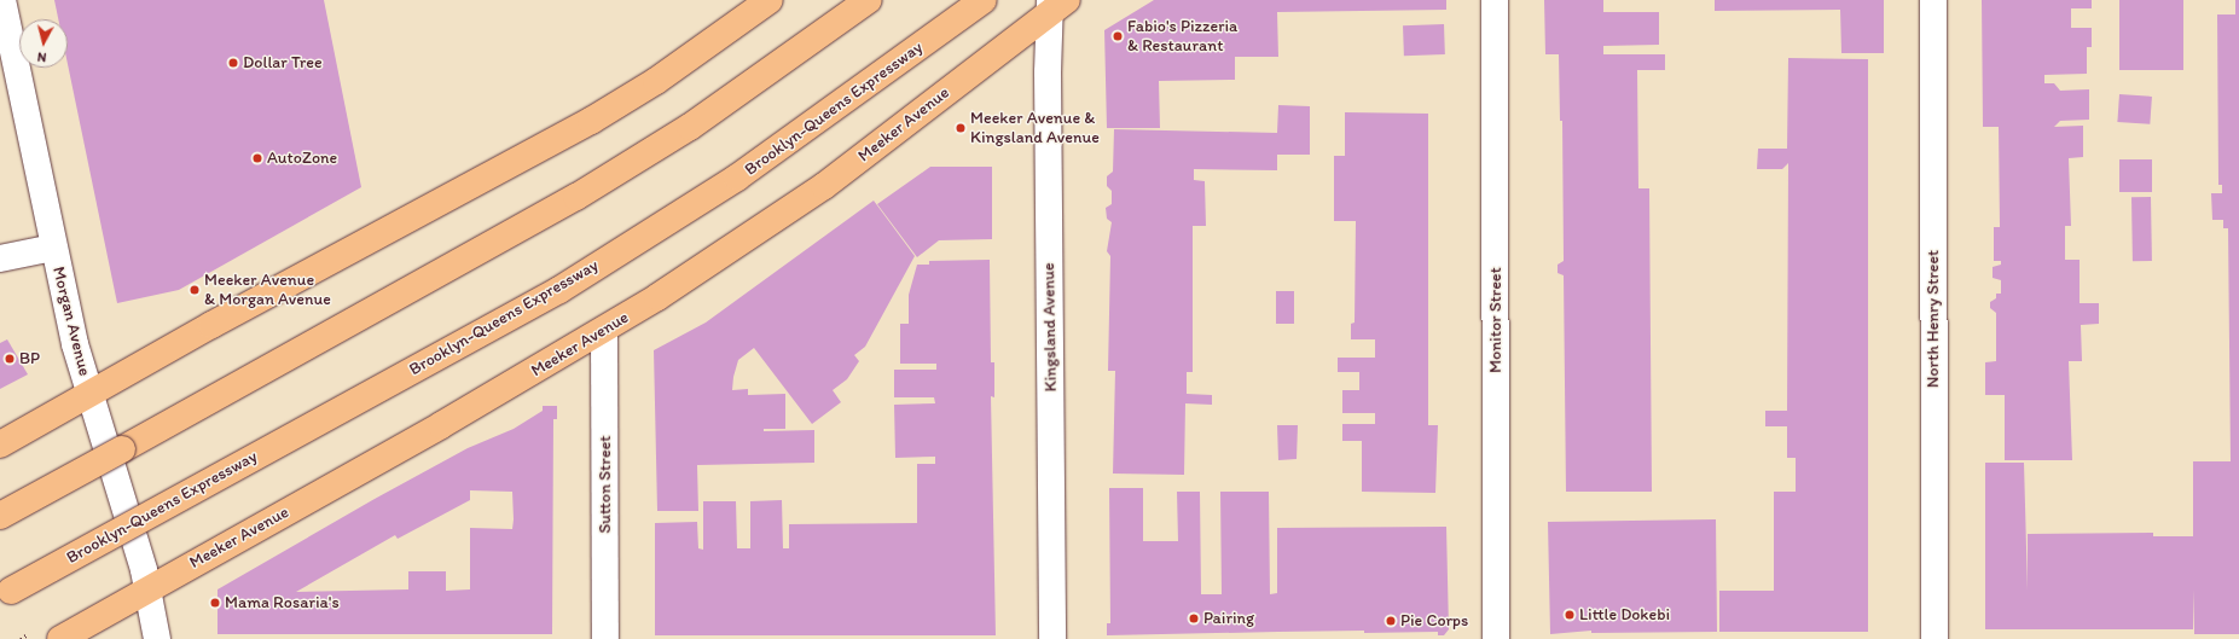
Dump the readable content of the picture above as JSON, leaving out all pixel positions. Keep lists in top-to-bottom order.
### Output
{
  "streets": {
    "main road": ["Brooklyn-Queens Expressway", "Meeker Avenue"],
    "street": [
      "North Henry Street",
      "Monitor Street",
      "Morgan Avenue",
      "Kingsland Avenue",
      "Sutton Street"
    ]
  },
  "crossings": [
    ["Meeker Avenue", "Morgan Avenue"],
    ["Meeker Avenue", "Kingsland Avenue"],
    ["Meeker Avenue", "Sutton Street"]
  ],
  "places": [
    "Fabio's Pizzeria & Restaurant",
    "Dollar Tree",
    "Meeker Avenue & Kingsland Avenue",
    "AutoZone",
    "Meeker Avenue & Morgan Avenue",
    "BP",
    "Mama Rosaria's",
    "Little Dokebi",
    "Pairing",
    "Pie Corps"
  ],
  "north": "bottom"
}
